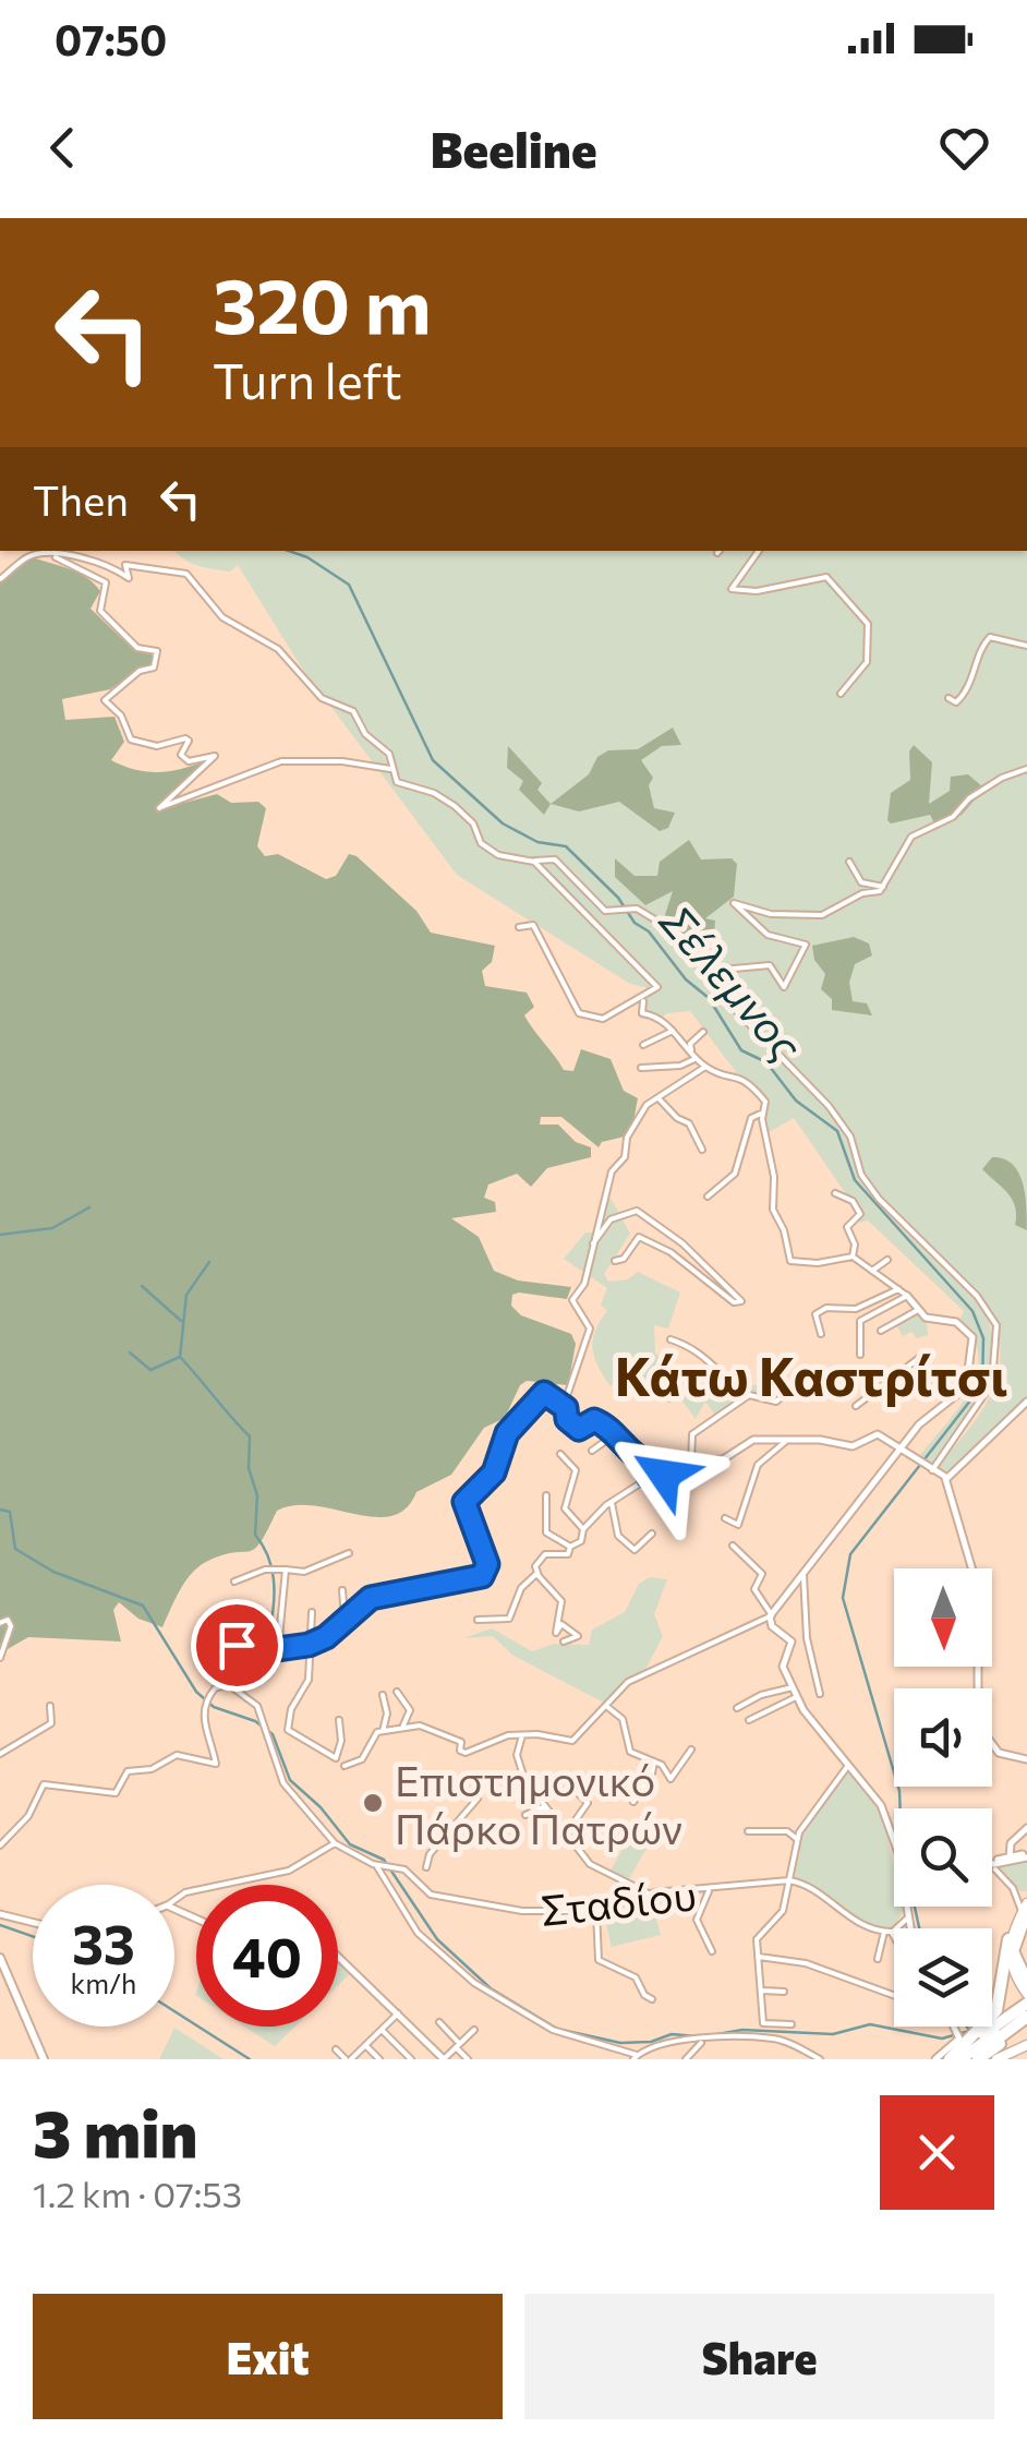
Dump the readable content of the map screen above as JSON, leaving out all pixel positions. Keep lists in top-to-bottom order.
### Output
{
  "streets": {
    "street": ["Σταδίου"]
  },
  "districts": ["Κάτω Καστρίτσι"],
  "water": ["Σέλεμνος"],
  "places": ["Επιστημονικό Πάρκο Πατρών"],
  "north": "bottom",
  "page": {
    "status": "07:50",
    "header": "Beeline",
    "turn": ["320 m", "Turn left"],
    "then": "Then",
    "speed": "33 km/h",
    "limit": "40",
    "heading": ["3 min", "1.2 km · 07:53"],
    "buttons": ["Exit", "Share"]
  }
}
